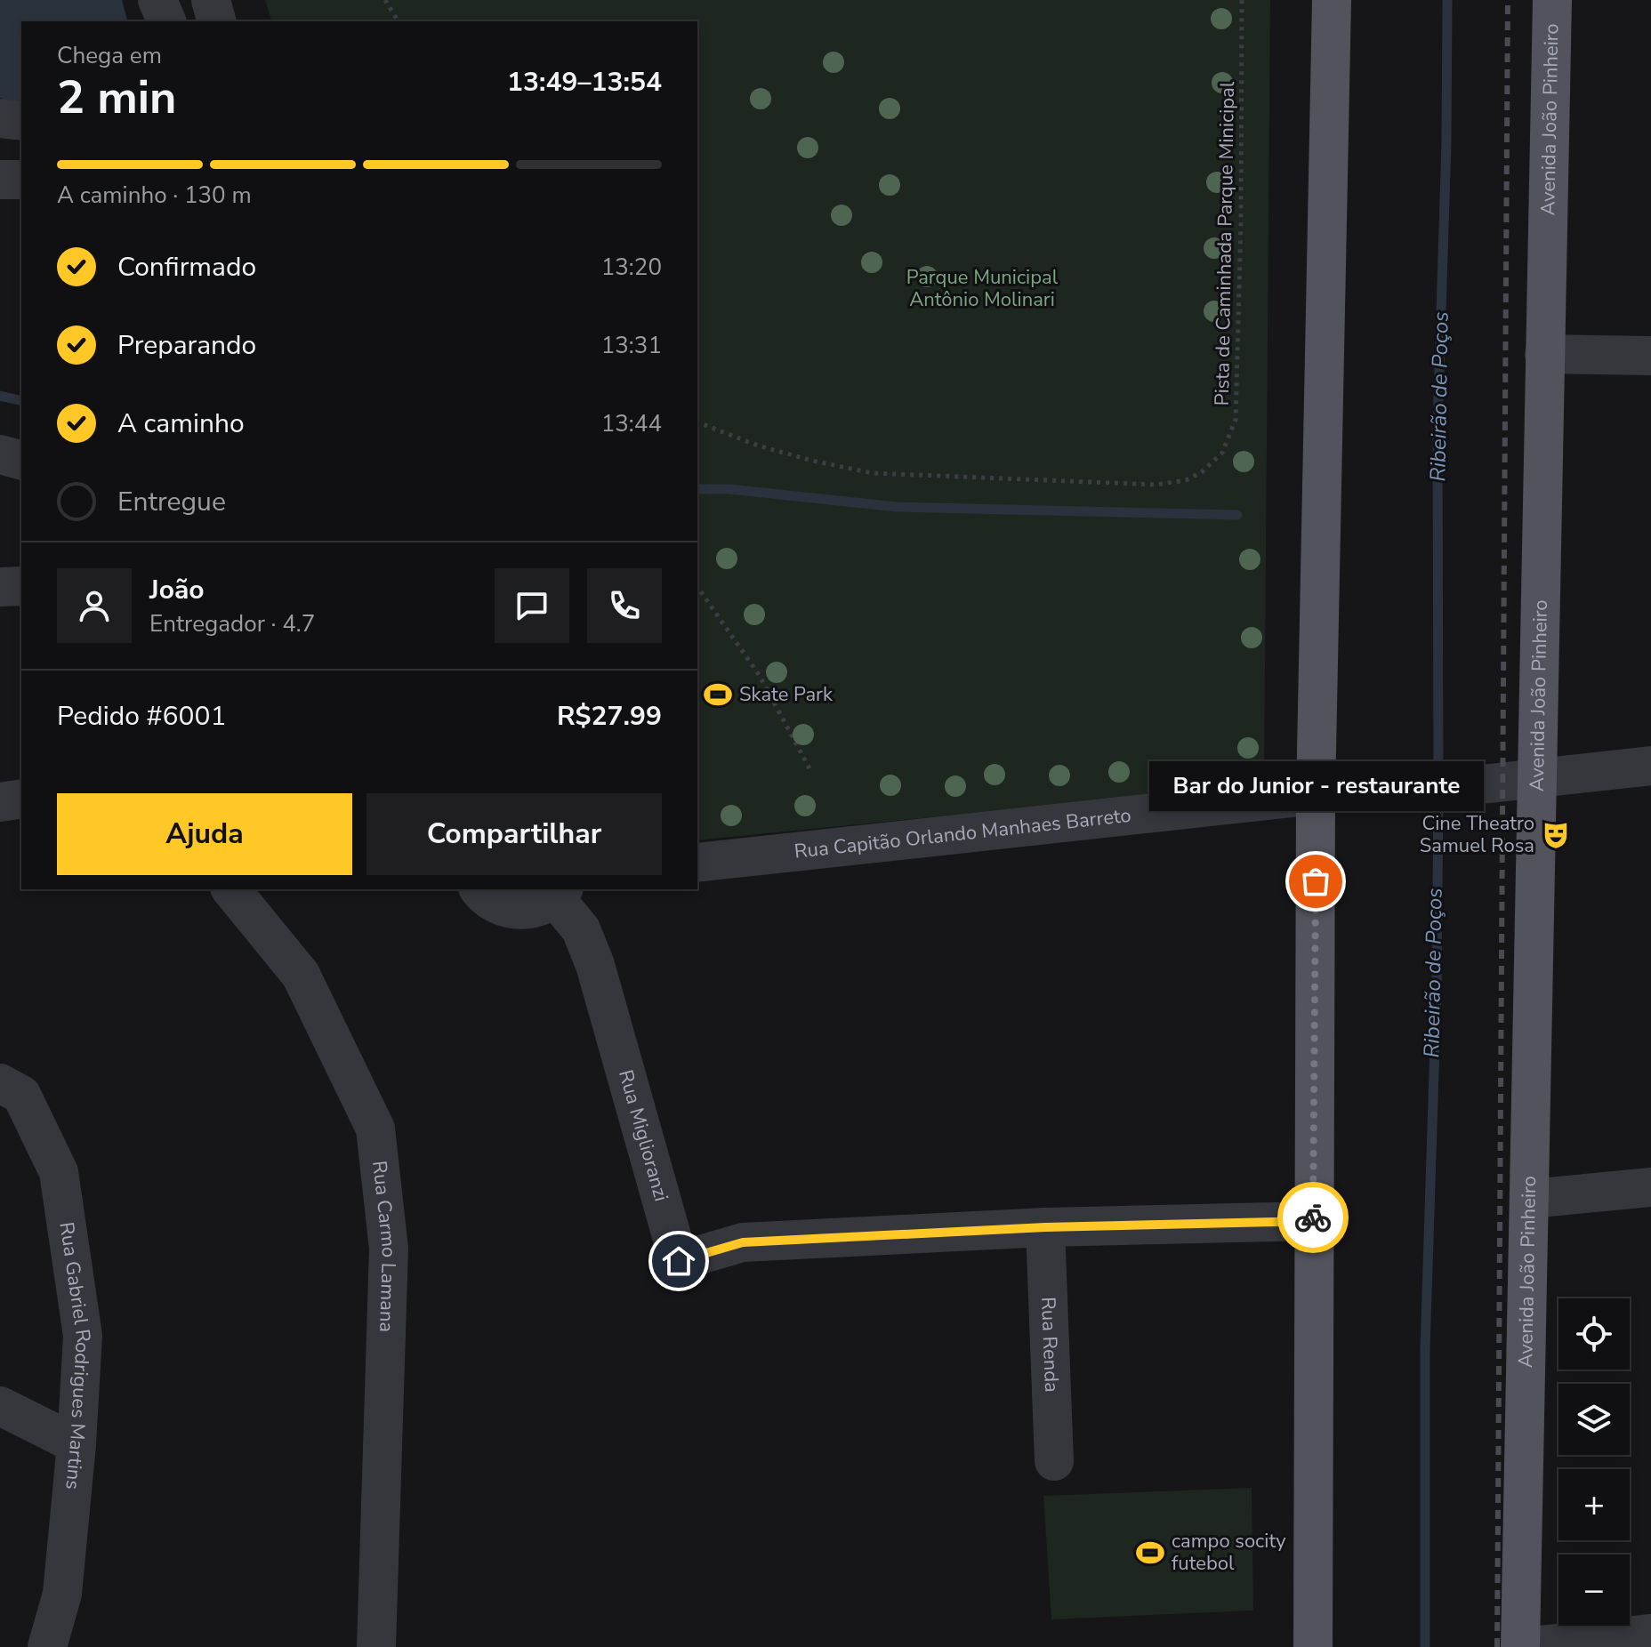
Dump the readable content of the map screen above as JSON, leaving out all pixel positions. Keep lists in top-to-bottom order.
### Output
{
  "streets": {
    "main road": ["Avenida João Pinheiro"],
    "street": [
      "Rua Capitão Orlando Manhaes Barreto",
      "Rua Miglioranzi",
      "Rua Carmo Lamana",
      "Rua Renda",
      "Rua Gabriel Rodrigues Martins"
    ],
    "path": ["Pista de Caminhada Parque Minicipal"]
  },
  "crossings": [
    ["Avenida João Pinheiro", "Rua Capitão Orlando Manhaes Barreto"],
    ["Rua Miglioranzi", "Rua Renda"]
  ],
  "water": ["Ribeirão de Poços"],
  "parks": ["Parque Municipal Antônio Molinari"],
  "places": {
    "sports": ["Skate Park", "campo socity futebol"],
    "theatre": ["Cine Theatro Samuel Rosa"],
    "other": ["Bar do Junior - restaurante"]
  },
  "page": {
    "heading": ["2 min", "Chega em", "13:49–13:54"],
    "panel": [
      "João",
      "Entregador · 4.7",
      "Pedido #6001",
      "R$27.99"
    ],
    "bar": "A caminho · 130 m",
    "list": [
      ["Confirmado", "13:20"],
      ["Preparando", "13:31"],
      ["A caminho", "13:44"],
      "Entregue"
    ],
    "bubble": "Bar do Junior - restaurante",
    "buttons": ["Ajuda", "Compartilhar"],
    "map_buttons": ["+", "−"]
  }
}
